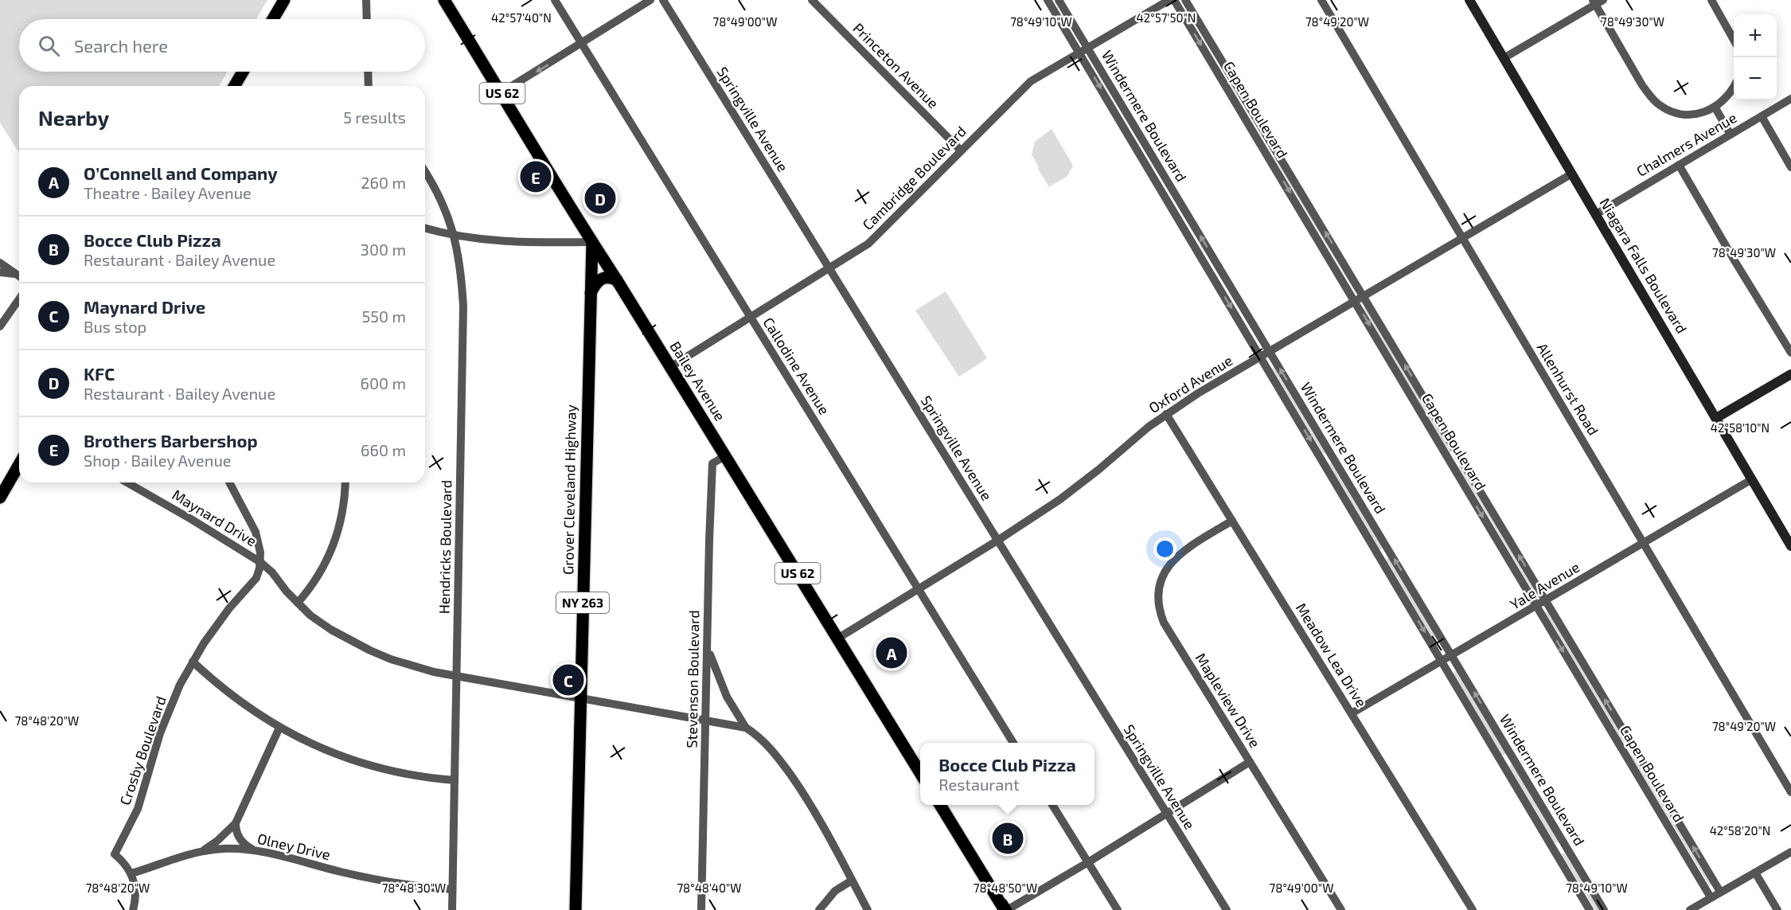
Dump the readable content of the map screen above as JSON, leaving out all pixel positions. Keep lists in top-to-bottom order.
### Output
{
  "streets": {
    "main road": [
      "US 62",
      "Niagara Falls Boulevard",
      "Bailey Avenue",
      "Grover Cleveland Highway",
      "NY 263"
    ],
    "street": [
      "Princeton Avenue",
      "Capen Boulevard",
      "Windermere Boulevard",
      "Springville Avenue",
      "Chalmers Avenue",
      "Cambridge Boulevard",
      "Callodine Avenue",
      "Oxford Avenue",
      "Allenhurst Road",
      "Maynard Drive",
      "Hendricks Boulevard",
      "Yale Avenue",
      "Meadow Lea Drive",
      "Stevenson Boulevard",
      "Mapleview Drive",
      "Crosby Boulevard",
      "Olney Drive"
    ]
  },
  "crossings": [
    ["Princeton Avenue", "Cambridge Boulevard"],
    ["Capen Boulevard", "Oxford Avenue"],
    ["Capen Boulevard", "Yale Avenue"],
    ["Windermere Boulevard", "Cambridge Boulevard"],
    ["Windermere Boulevard", "Oxford Avenue"],
    ["Windermere Boulevard", "Yale Avenue"],
    ["Springville Avenue", "Cambridge Boulevard"],
    ["Springville Avenue", "Oxford Avenue"],
    ["Chalmers Avenue", "Niagara Falls Boulevard"],
    ["Cambridge Boulevard", "Callodine Avenue"],
    ["Cambridge Boulevard", "Bailey Avenue"],
    ["Niagara Falls Boulevard", "Oxford Avenue"],
    ["Niagara Falls Boulevard", "Yale Avenue"],
    ["Callodine Avenue", "Oxford Avenue"],
    ["Bailey Avenue", "Oxford Avenue"],
    ["Bailey Avenue", "Grover Cleveland Highway"],
    ["Bailey Avenue", "Stevenson Boulevard"],
    ["Oxford Avenue", "Allenhurst Road"],
    ["Oxford Avenue", "Meadow Lea Drive"],
    ["Allenhurst Road", "Yale Avenue"],
    ["Grover Cleveland Highway", "Maynard Drive"],
    ["Maynard Drive", "Hendricks Boulevard"],
    ["Maynard Drive", "Stevenson Boulevard"],
    ["Maynard Drive", "Crosby Boulevard"],
    ["Hendricks Boulevard", "Olney Drive"],
    ["Yale Avenue", "Meadow Lea Drive"],
    ["Meadow Lea Drive", "Mapleview Drive"],
    ["Crosby Boulevard", "Olney Drive"]
  ],
  "page": {
    "map_buttons": ["+", "−"],
    "search": "Search here",
    "heading": ["Nearby", "5 results"],
    "list": [
      {
        "mark": "A",
        "name": "O’Connell and Company",
        "note": "Theatre · Bailey Avenue",
        "value": "260 m"
      },
      {
        "mark": "B",
        "name": "Bocce Club Pizza",
        "note": "Restaurant · Bailey Avenue",
        "value": "300 m"
      },
      {
        "mark": "C",
        "name": "Maynard Drive",
        "note": "Bus stop",
        "value": "550 m"
      },
      {
        "mark": "D",
        "name": "KFC",
        "note": "Restaurant · Bailey Avenue",
        "value": "600 m"
      },
      {
        "mark": "E",
        "name": "Brothers Barbershop",
        "note": "Shop · Bailey Avenue",
        "value": "660 m"
      }
    ],
    "pins": [
      "E",
      "D",
      "A",
      "C",
      "B"
    ],
    "popup": ["Bocce Club Pizza", "Restaurant"]
  },
  "coordinates": [
    "42°57'40\"N",
    "42°57'50\"N",
    "78°49'00\"W",
    "78°49'10\"W",
    "78°49'20\"W",
    "78°49'30\"W",
    "42°58'10\"N",
    "78°48'20\"W",
    "42°58'20\"N",
    "78°48'30\"W",
    "78°48'40\"W",
    "78°48'50\"W"
  ]
}
